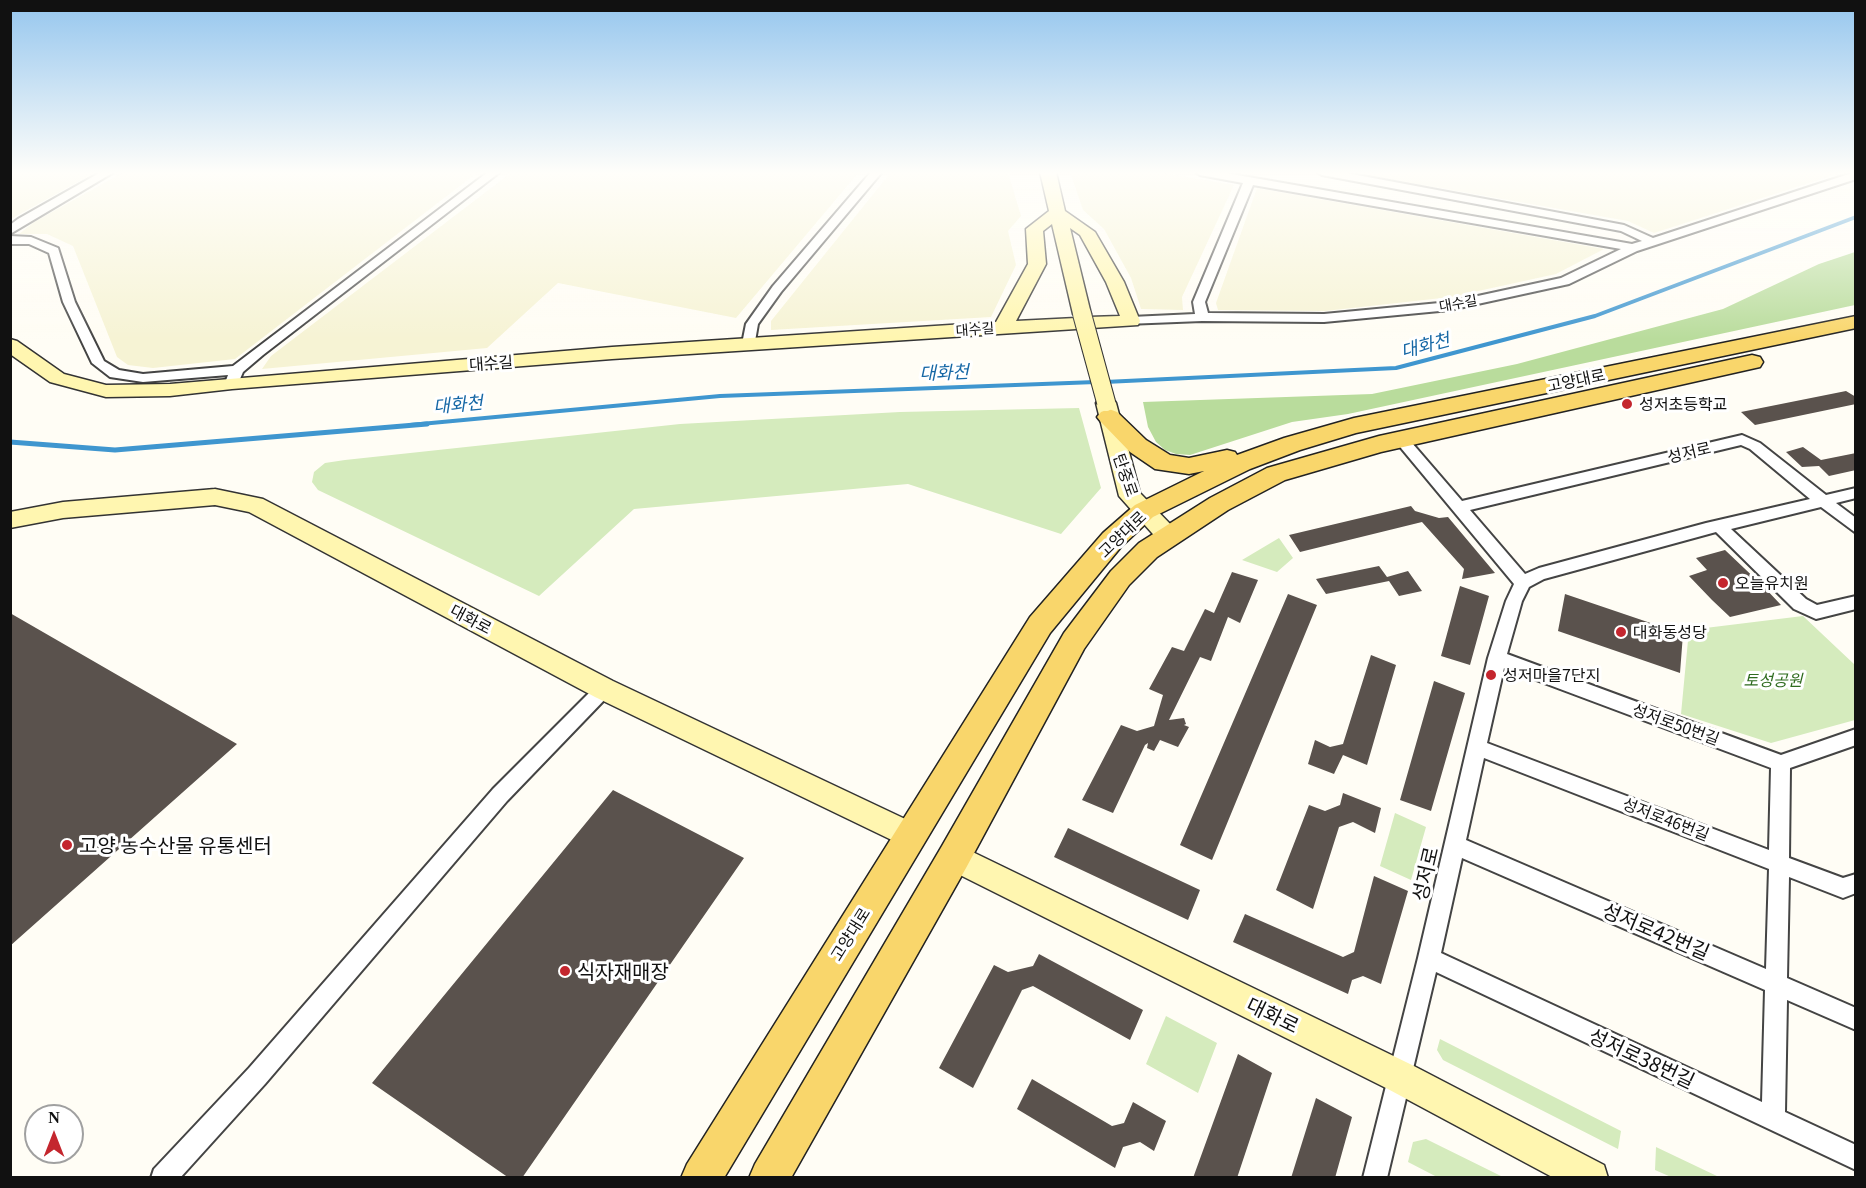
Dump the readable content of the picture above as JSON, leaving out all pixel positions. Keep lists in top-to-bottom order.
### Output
{
  "streets": {
    "main road": ["고양대로"],
    "street": [
      "대수길",
      "성저로",
      "탄중로",
      "대화로",
      "성저로50번길",
      "성저로46번길",
      "성저로42번길",
      "성저로38번길"
    ]
  },
  "crossings": [
    ["고양대로", "탄중로"],
    ["고양대로", "대화로"],
    ["성저로", "대화로"],
    ["성저로", "성저로50번길"],
    ["성저로", "성저로46번길"],
    ["성저로", "성저로42번길"],
    ["성저로", "성저로38번길"]
  ],
  "water": ["대화천"],
  "parks": ["토성공원"],
  "places": [
    "성저초등학교",
    "오늘유치원",
    "대화동성당",
    "성저마을7단지",
    "고양 농수산물 유통센터",
    "식자재매장"
  ],
  "north": "top"
}
